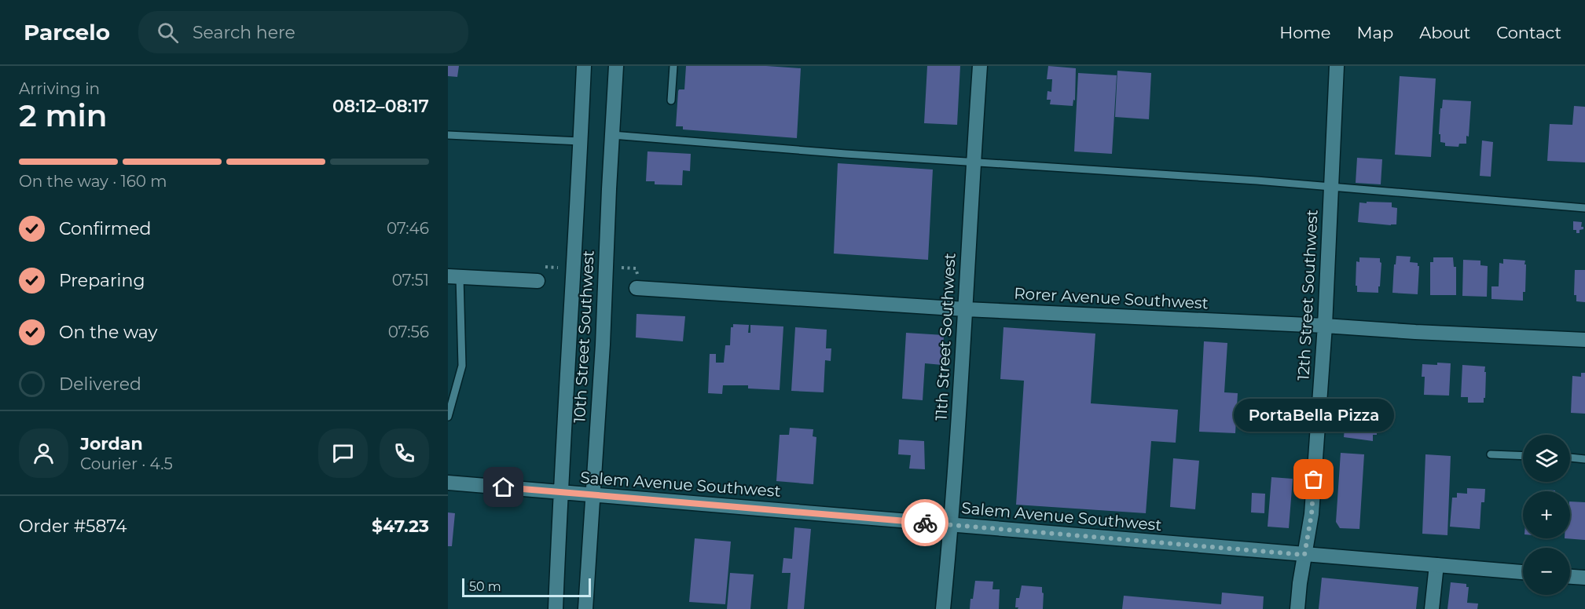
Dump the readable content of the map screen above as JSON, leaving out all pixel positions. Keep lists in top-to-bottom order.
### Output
{
  "streets": {
    "street": [
      "12th Street Southwest",
      "Rorer Avenue Southwest",
      "10th Street Southwest",
      "11th Street Southwest",
      "Salem Avenue Southwest"
    ]
  },
  "crossings": [
    ["12th Street Southwest", "Rorer Avenue Southwest"],
    ["12th Street Southwest", "Salem Avenue Southwest"],
    ["Rorer Avenue Southwest", "11th Street Southwest"],
    ["10th Street Southwest", "Salem Avenue Southwest"],
    ["11th Street Southwest", "Salem Avenue Southwest"]
  ],
  "places": ["PortaBella Pizza"],
  "scale_bar": "50 m",
  "page": {
    "header": "Parcelo",
    "search": "Search here",
    "nav": [
      "Home",
      "Map",
      "About",
      "Contact"
    ],
    "heading": ["2 min", "Arriving in", "08:12–08:17"],
    "panel": [
      "Jordan",
      "Courier · 4.5",
      "Order #5874",
      "$47.23"
    ],
    "bar": "On the way · 160 m",
    "list": [
      ["Confirmed", "07:46"],
      ["Preparing", "07:51"],
      ["On the way", "07:56"],
      "Delivered"
    ],
    "bubble": "PortaBella Pizza",
    "map_buttons": ["+", "−"],
    "scale": "50 m"
  }
}
